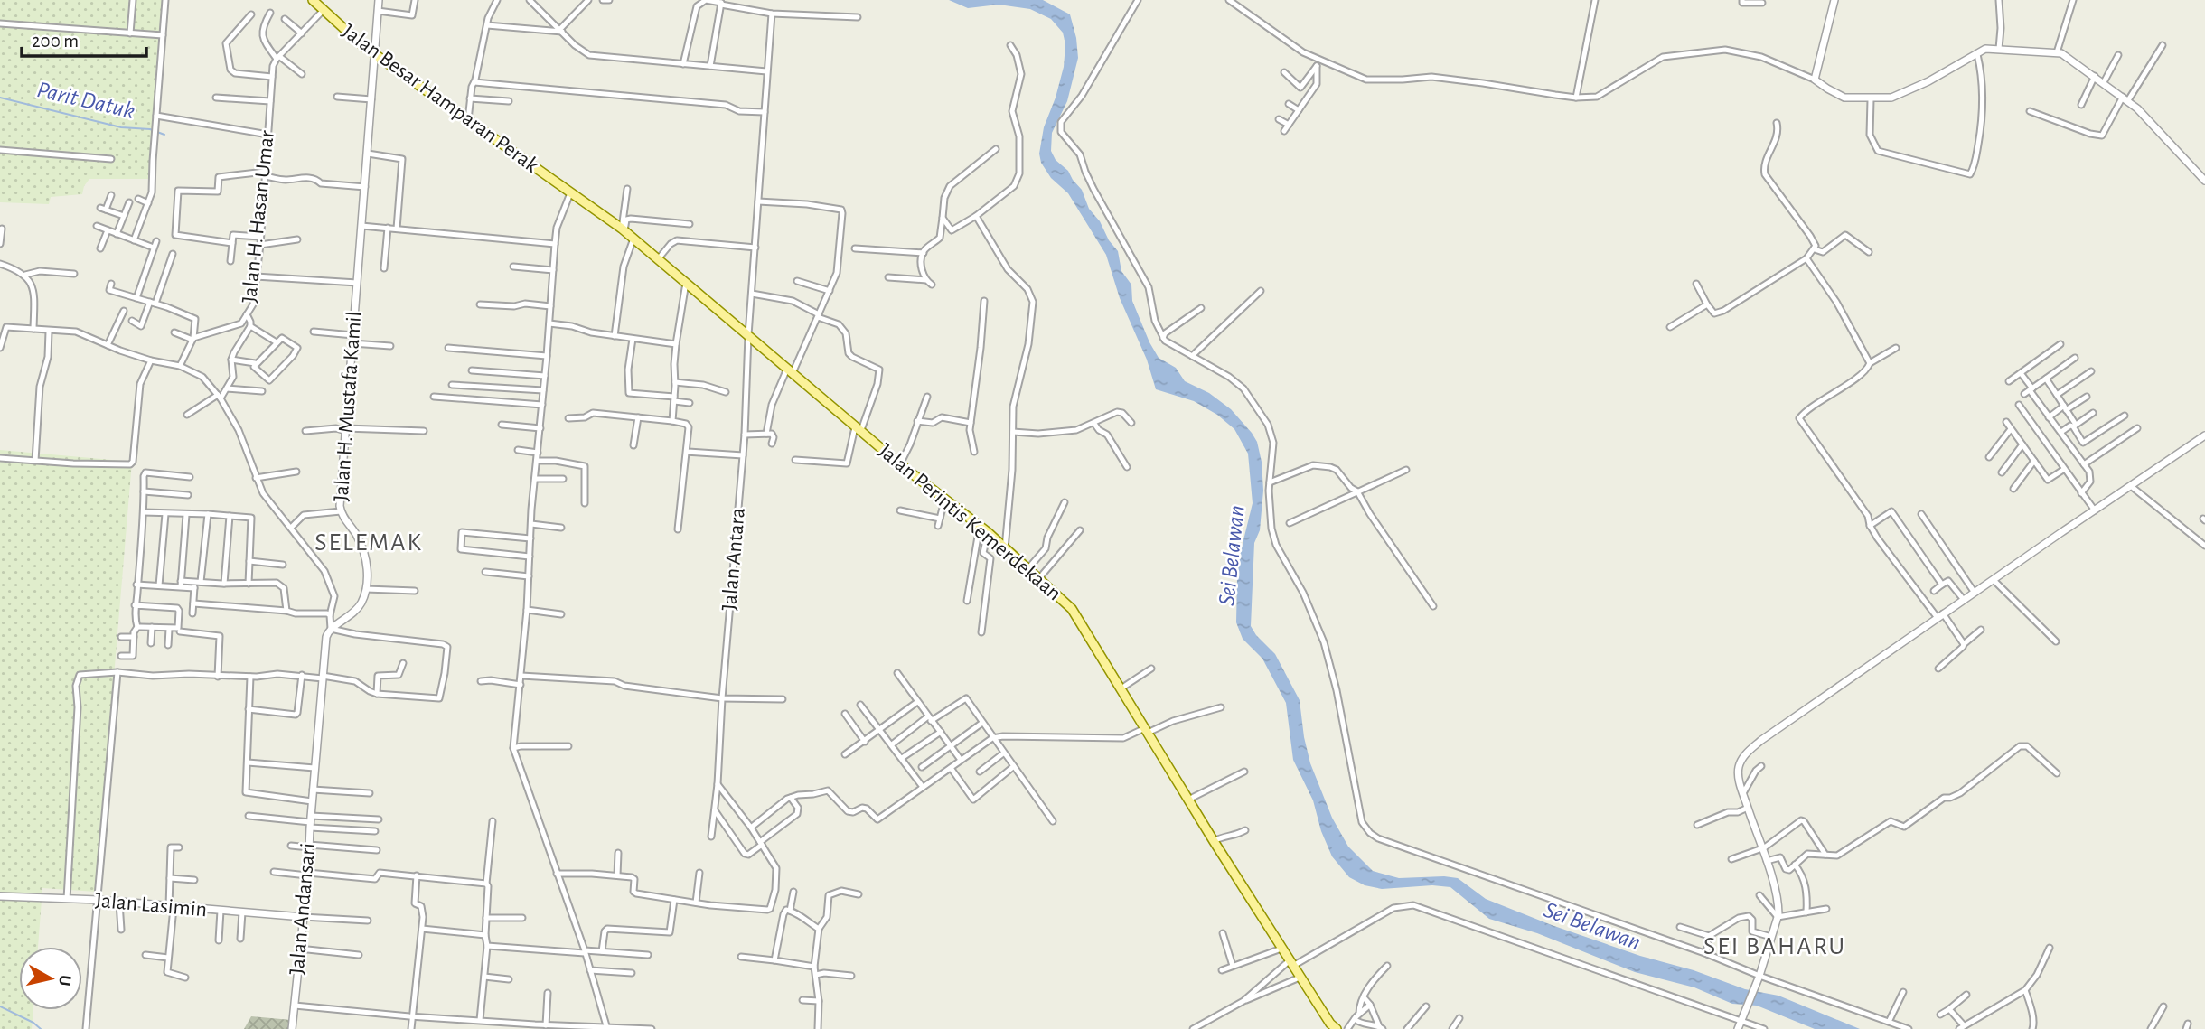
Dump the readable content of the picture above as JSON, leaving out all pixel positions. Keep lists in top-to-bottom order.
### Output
{
  "streets": {
    "main road": ["Jalan Besar Hamparan Perak", "Jalan Perintis Kemerdekaan"],
    "street": [
      "Jalan H. Hasan Umar",
      "Jalan H. Mustafa Kamil",
      "Jalan Antara",
      "Jalan Lasimin",
      "Jalan Andansari"
    ]
  },
  "crossings": [
    ["Jalan Besar Hamparan Perak", "Jalan H. Hasan Umar"],
    ["Jalan Besar Hamparan Perak", "Jalan H. Mustafa Kamil"],
    ["Jalan Besar Hamparan Perak", "Jalan Perintis Kemerdekaan"],
    ["Jalan Perintis Kemerdekaan", "Jalan Antara"],
    ["Jalan Lasimin", "Jalan Andansari"]
  ],
  "districts": ["SELEMAK", "SEI BAHARU"],
  "water": ["Parit Datuk", "Sei Belawan"],
  "scale_bar": "200 m",
  "north": "right"
}
